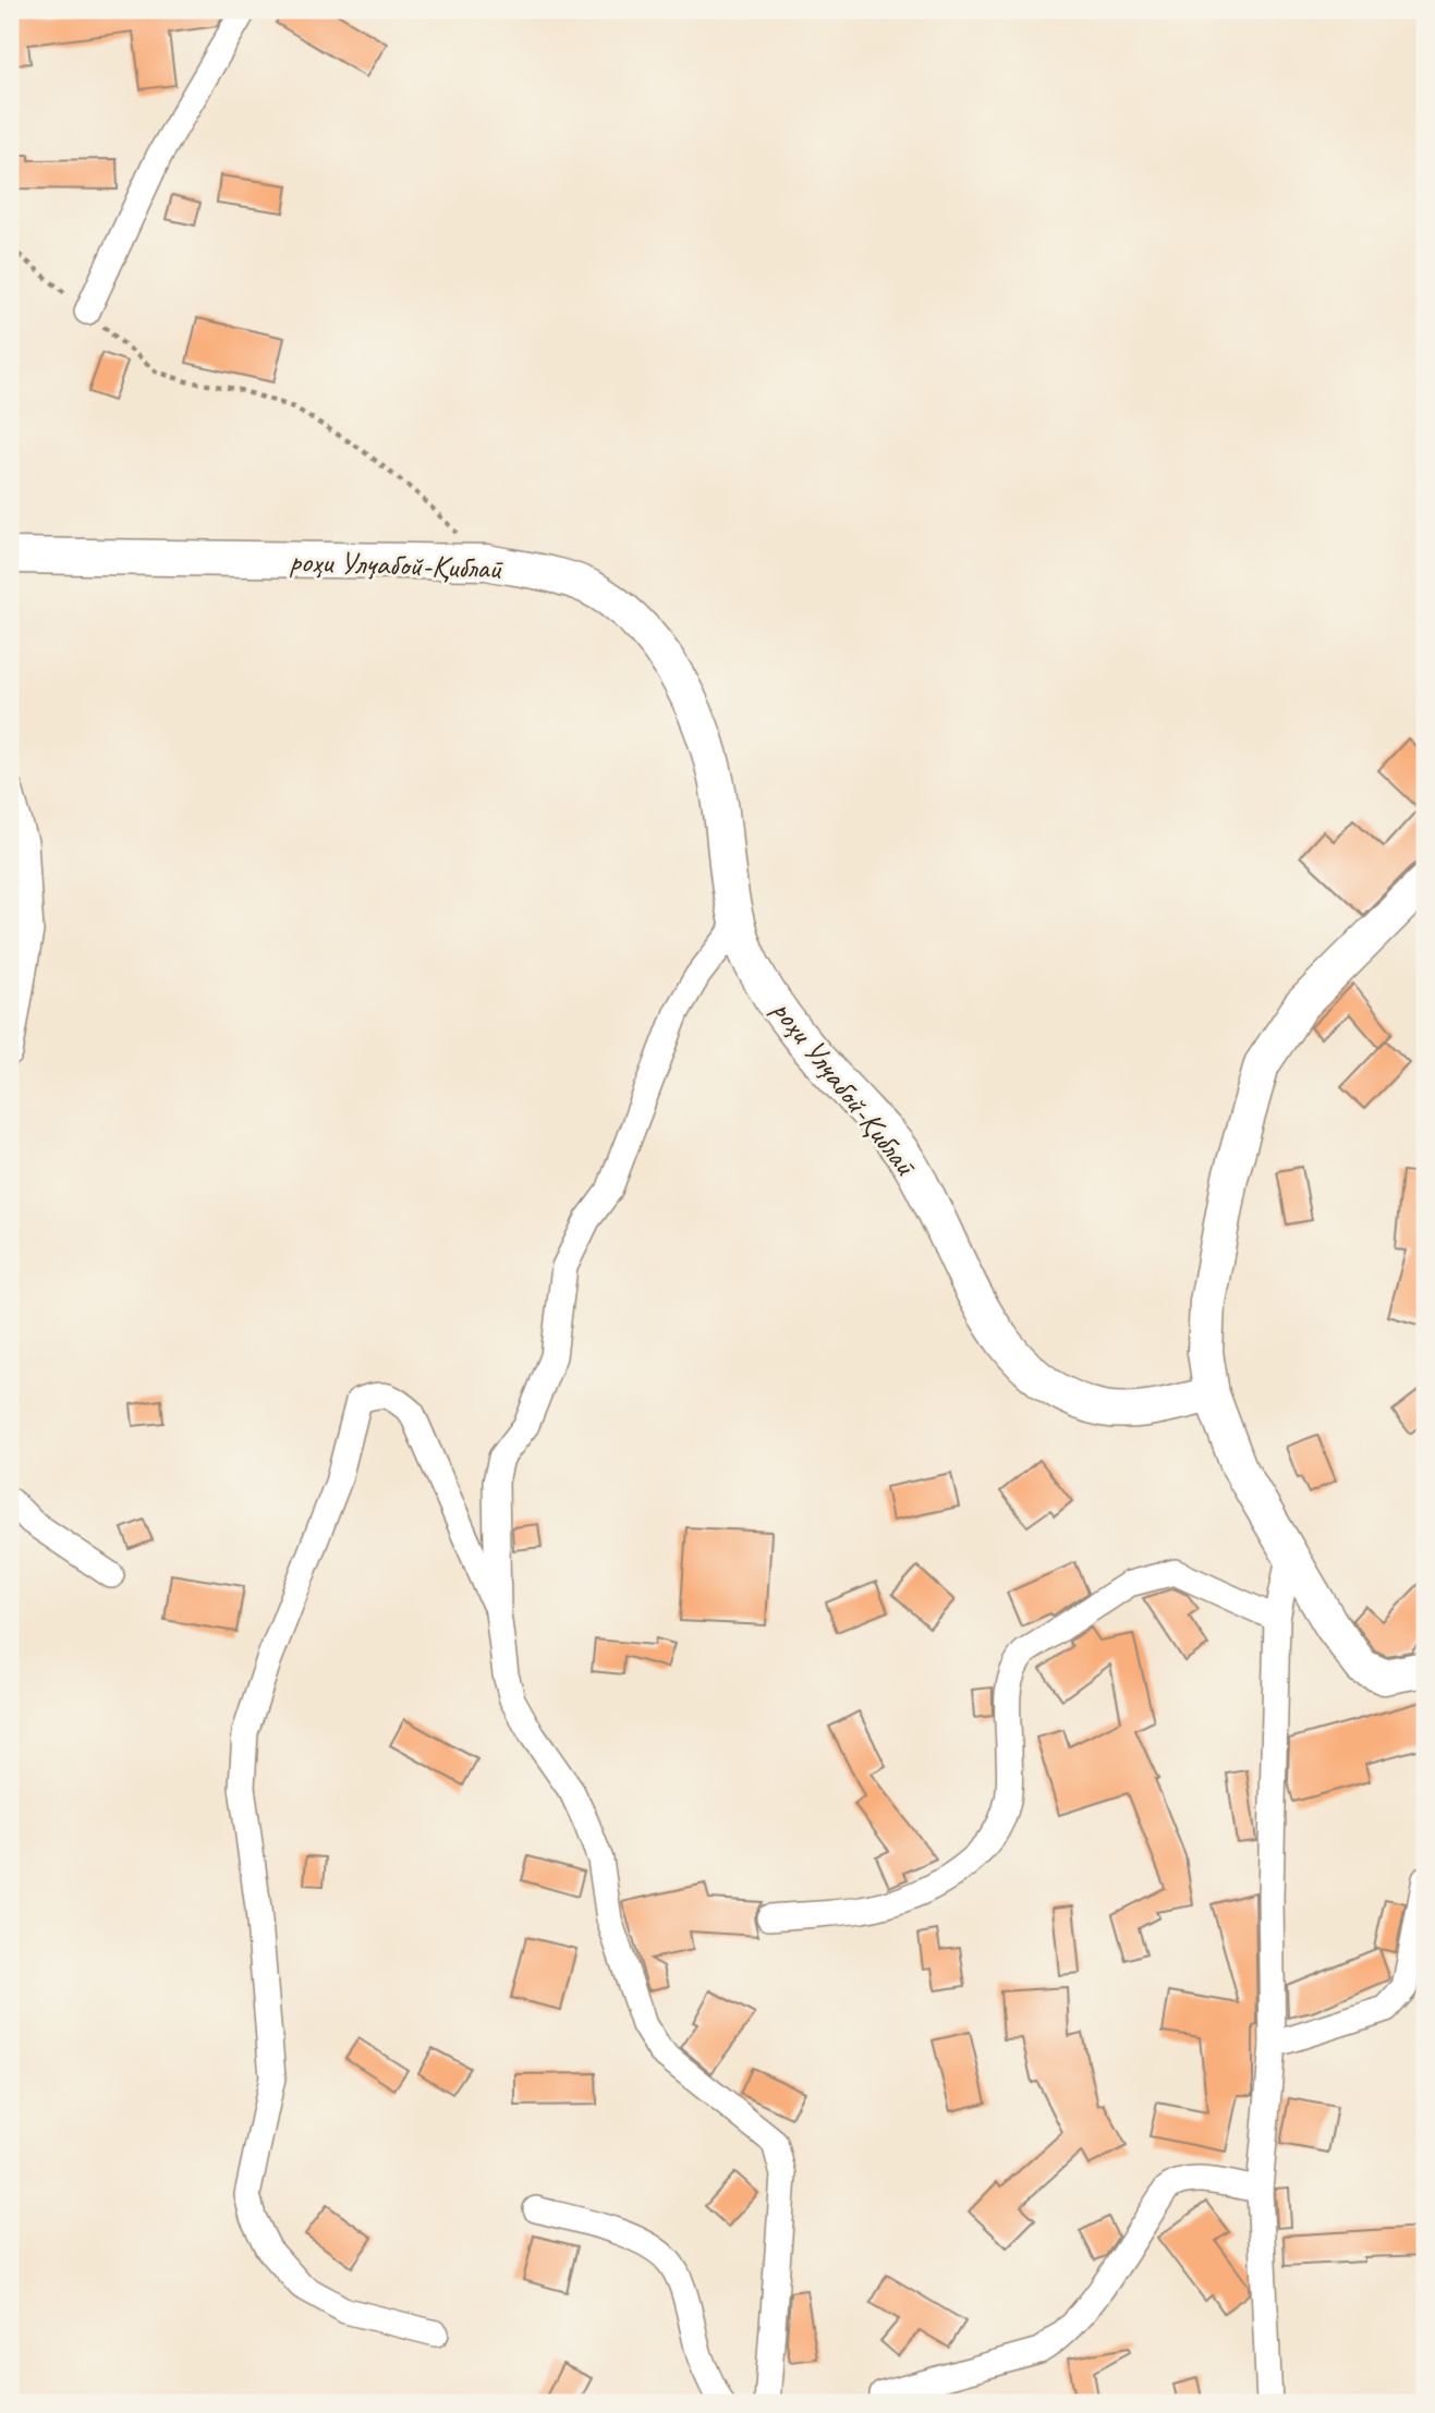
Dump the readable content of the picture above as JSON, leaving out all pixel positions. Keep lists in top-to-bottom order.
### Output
{
  "streets": {
    "street": ["роҳи Улҷабой-Қиблаӣ"]
  }
}
